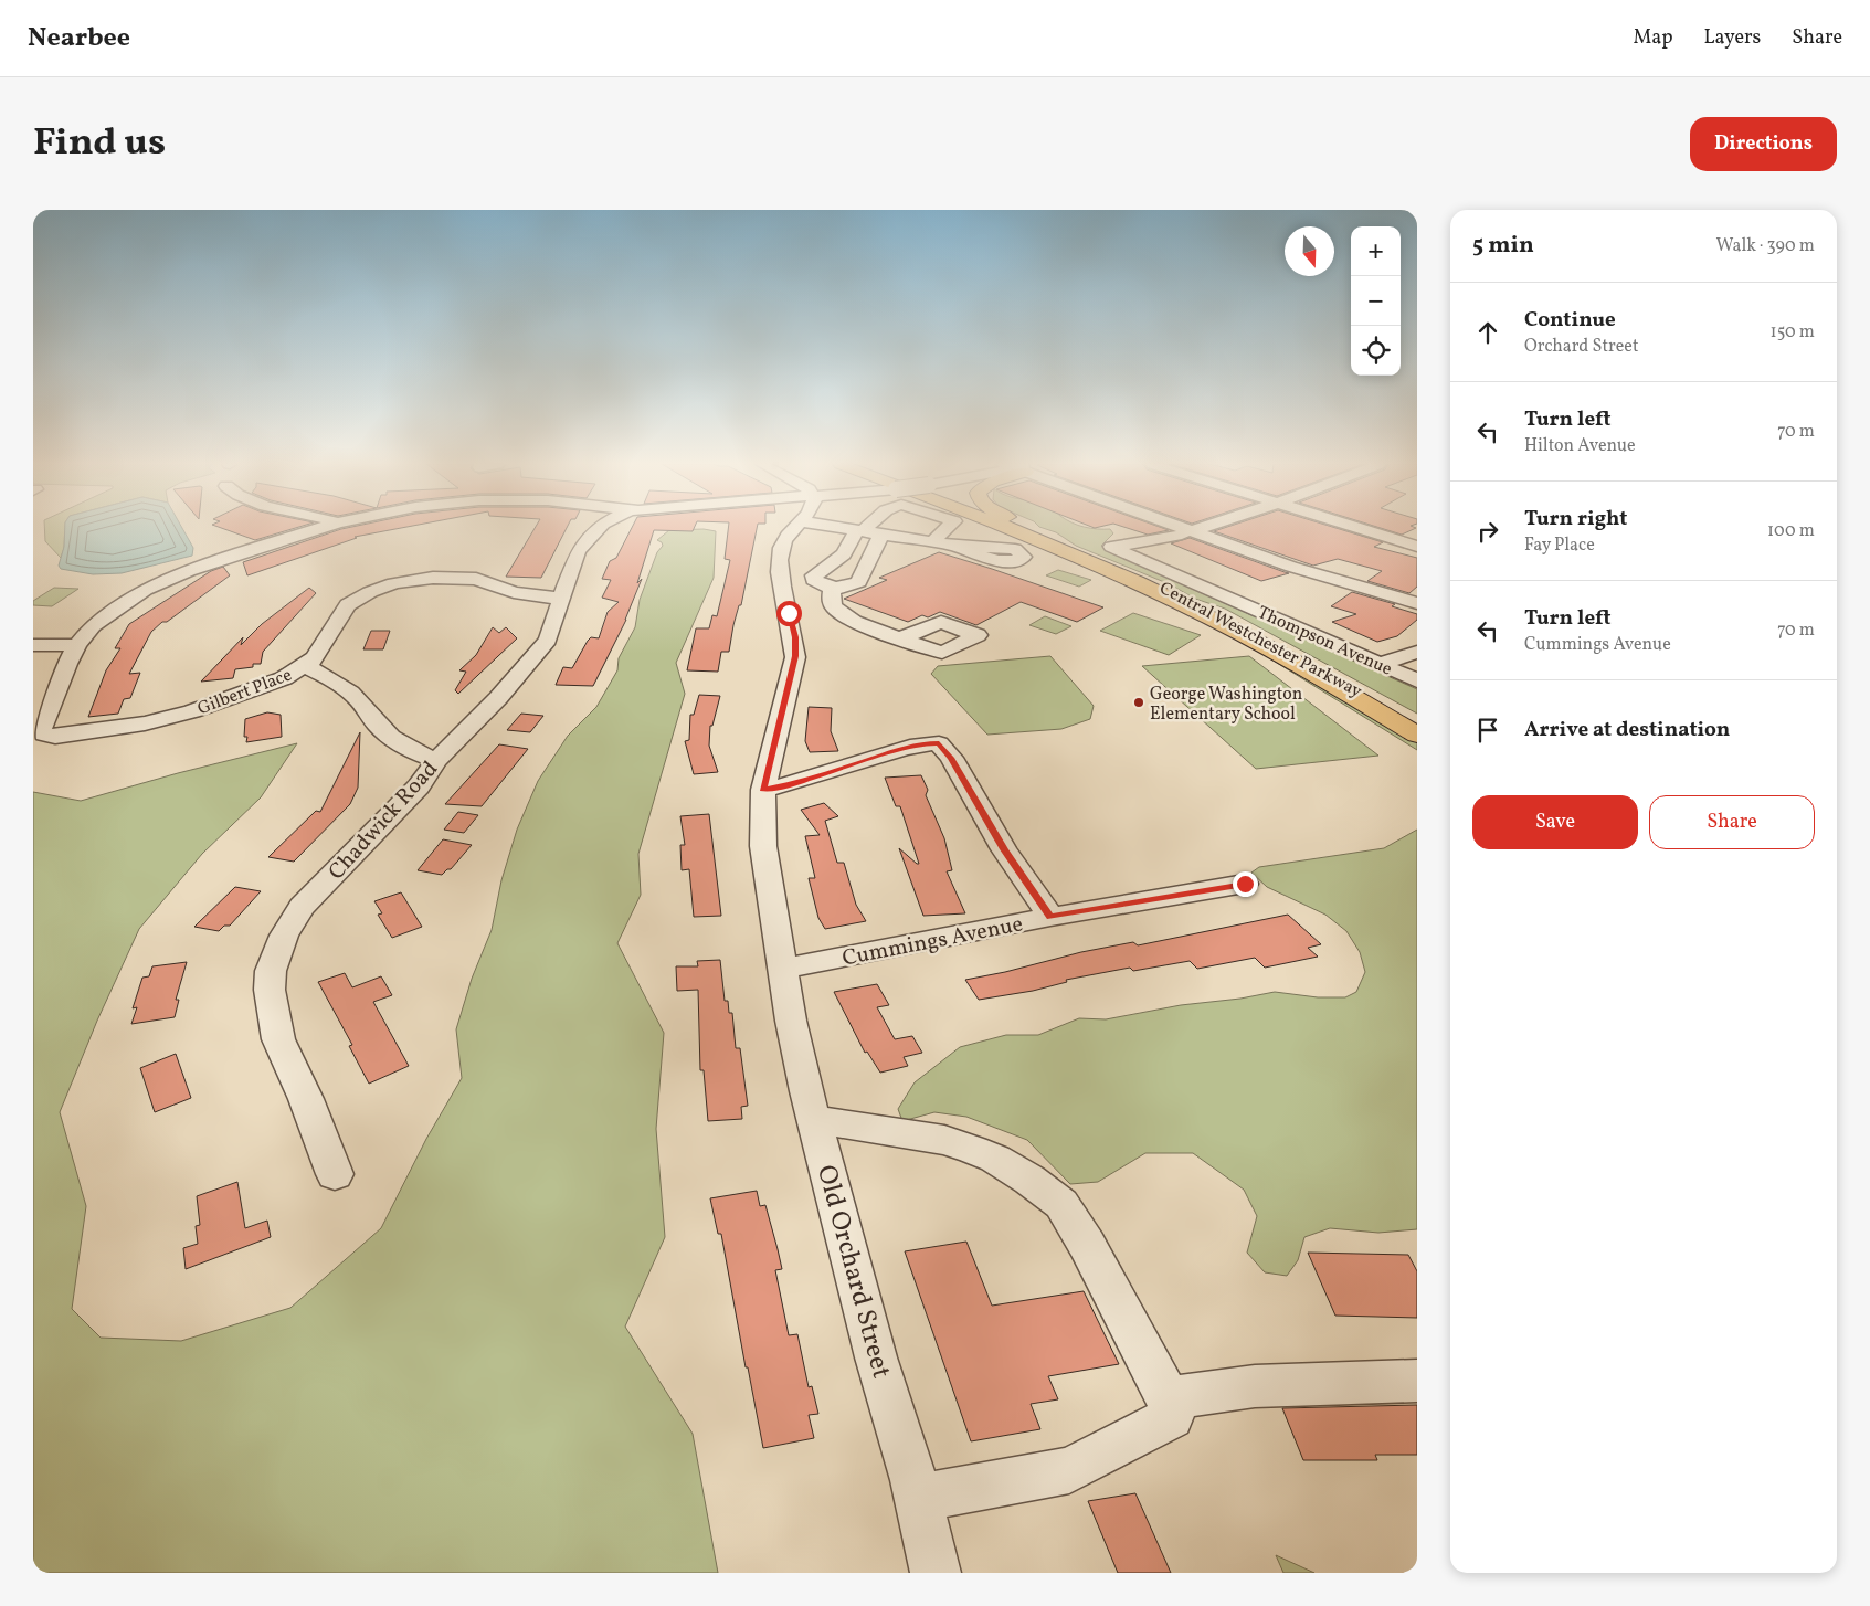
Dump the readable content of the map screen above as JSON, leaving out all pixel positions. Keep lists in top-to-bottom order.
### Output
{
  "streets": {
    "main road": ["Central Westchester Parkway"],
    "street": [
      "Thompson Avenue",
      "Gilbert Place",
      "Chadwick Road",
      "Cummings Avenue",
      "Old Orchard Street"
    ]
  },
  "crossings": [
    ["Gilbert Place", "Chadwick Road"],
    ["Cummings Avenue", "Old Orchard Street"]
  ],
  "places": ["George Washington Elementary School"],
  "north": "bottom",
  "page": {
    "header": "Nearbee",
    "nav": ["Map", "Layers", "Share"],
    "title": "Find us",
    "buttons": [
      "Directions",
      ["Save", "Share"]
    ],
    "heading": ["5 min", "Walk · 390 m"],
    "map_buttons": ["+", "−"],
    "list": [
      ["Continue", "Orchard Street", "150 m"],
      ["Turn left", "Hilton Avenue", "70 m"],
      ["Turn right", "Fay Place", "100 m"],
      ["Turn left", "Cummings Avenue", "70 m"],
      "Arrive at destination"
    ]
  }
}
